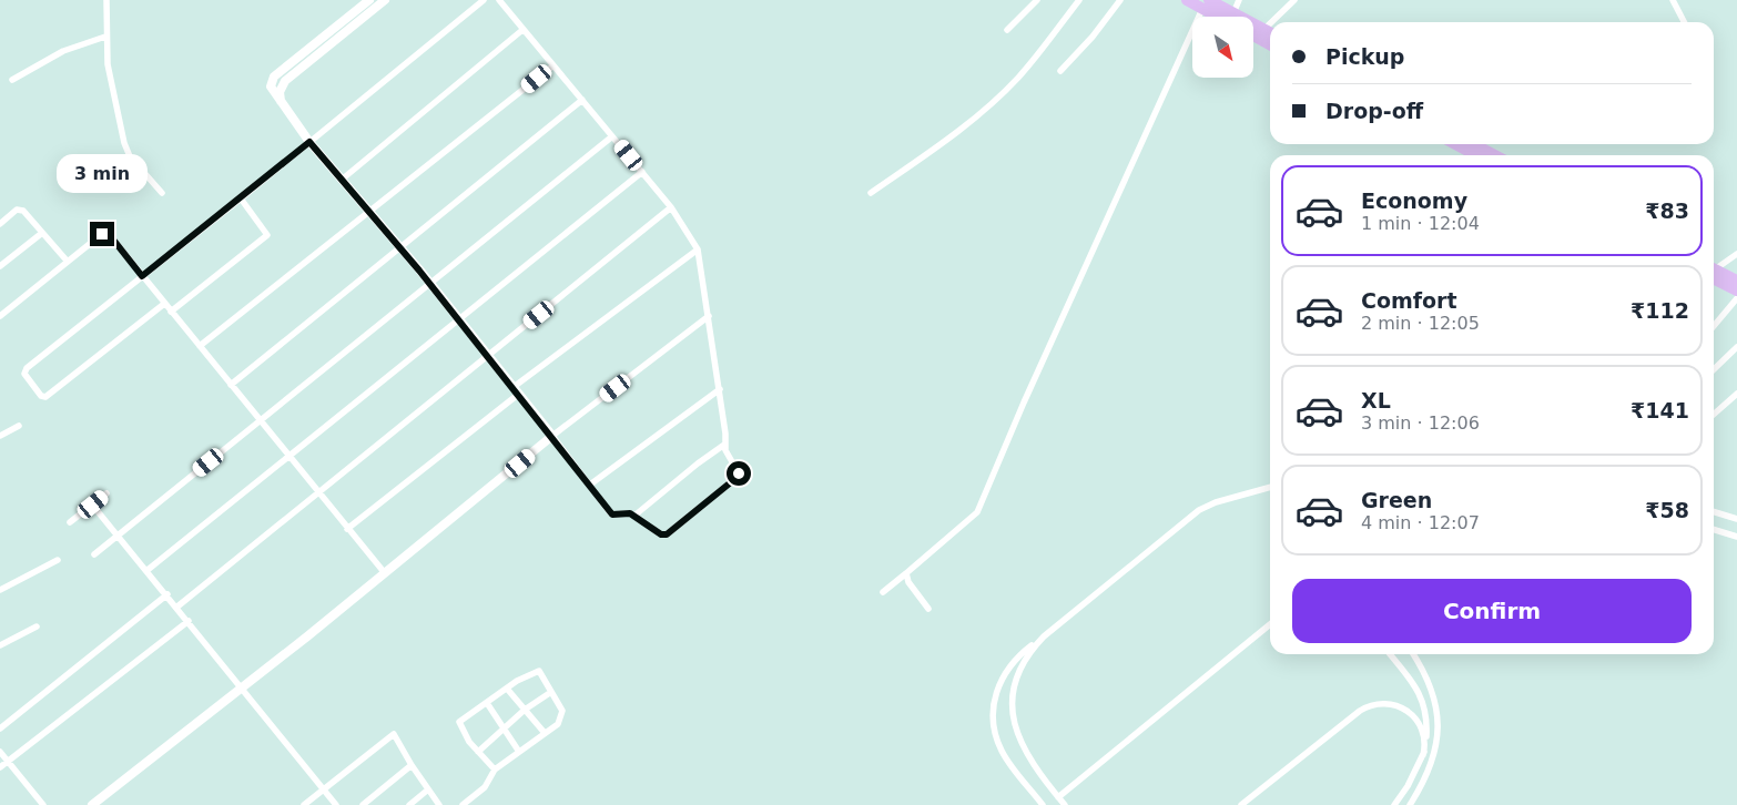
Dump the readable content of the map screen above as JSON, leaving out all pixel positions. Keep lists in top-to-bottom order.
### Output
{
  "north": "bottom right",
  "page": {
    "banner": ["Pickup", "Drop-off"],
    "bubble": "3 min",
    "list": [
      {
        "name": "Economy",
        "note": "1 min · 12:04",
        "value": "₹83"
      },
      {
        "name": "Comfort",
        "note": "2 min · 12:05",
        "value": "₹112"
      },
      {
        "name": "XL",
        "note": "3 min · 12:06",
        "value": "₹141"
      },
      {
        "name": "Green",
        "note": "4 min · 12:07",
        "value": "₹58"
      }
    ],
    "buttons": "Confirm"
  }
}
